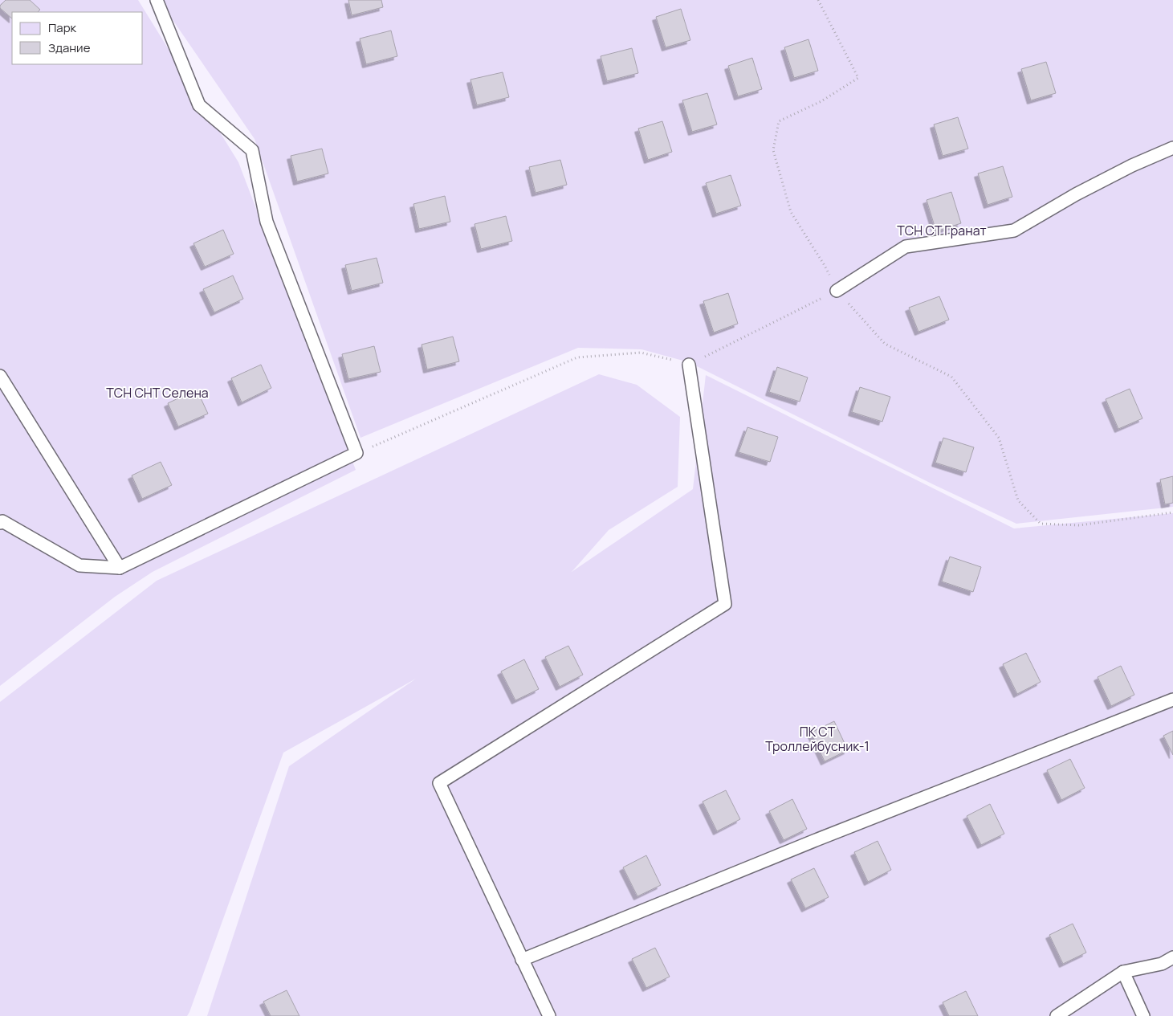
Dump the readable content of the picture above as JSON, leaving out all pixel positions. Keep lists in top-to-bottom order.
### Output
{
  "parks": ["ТСН СТ Гранат", "ТСН СНТ Селена", "ПК СТ Троллейбусник-1"],
  "legend": ["Парк", "Здание"]
}
